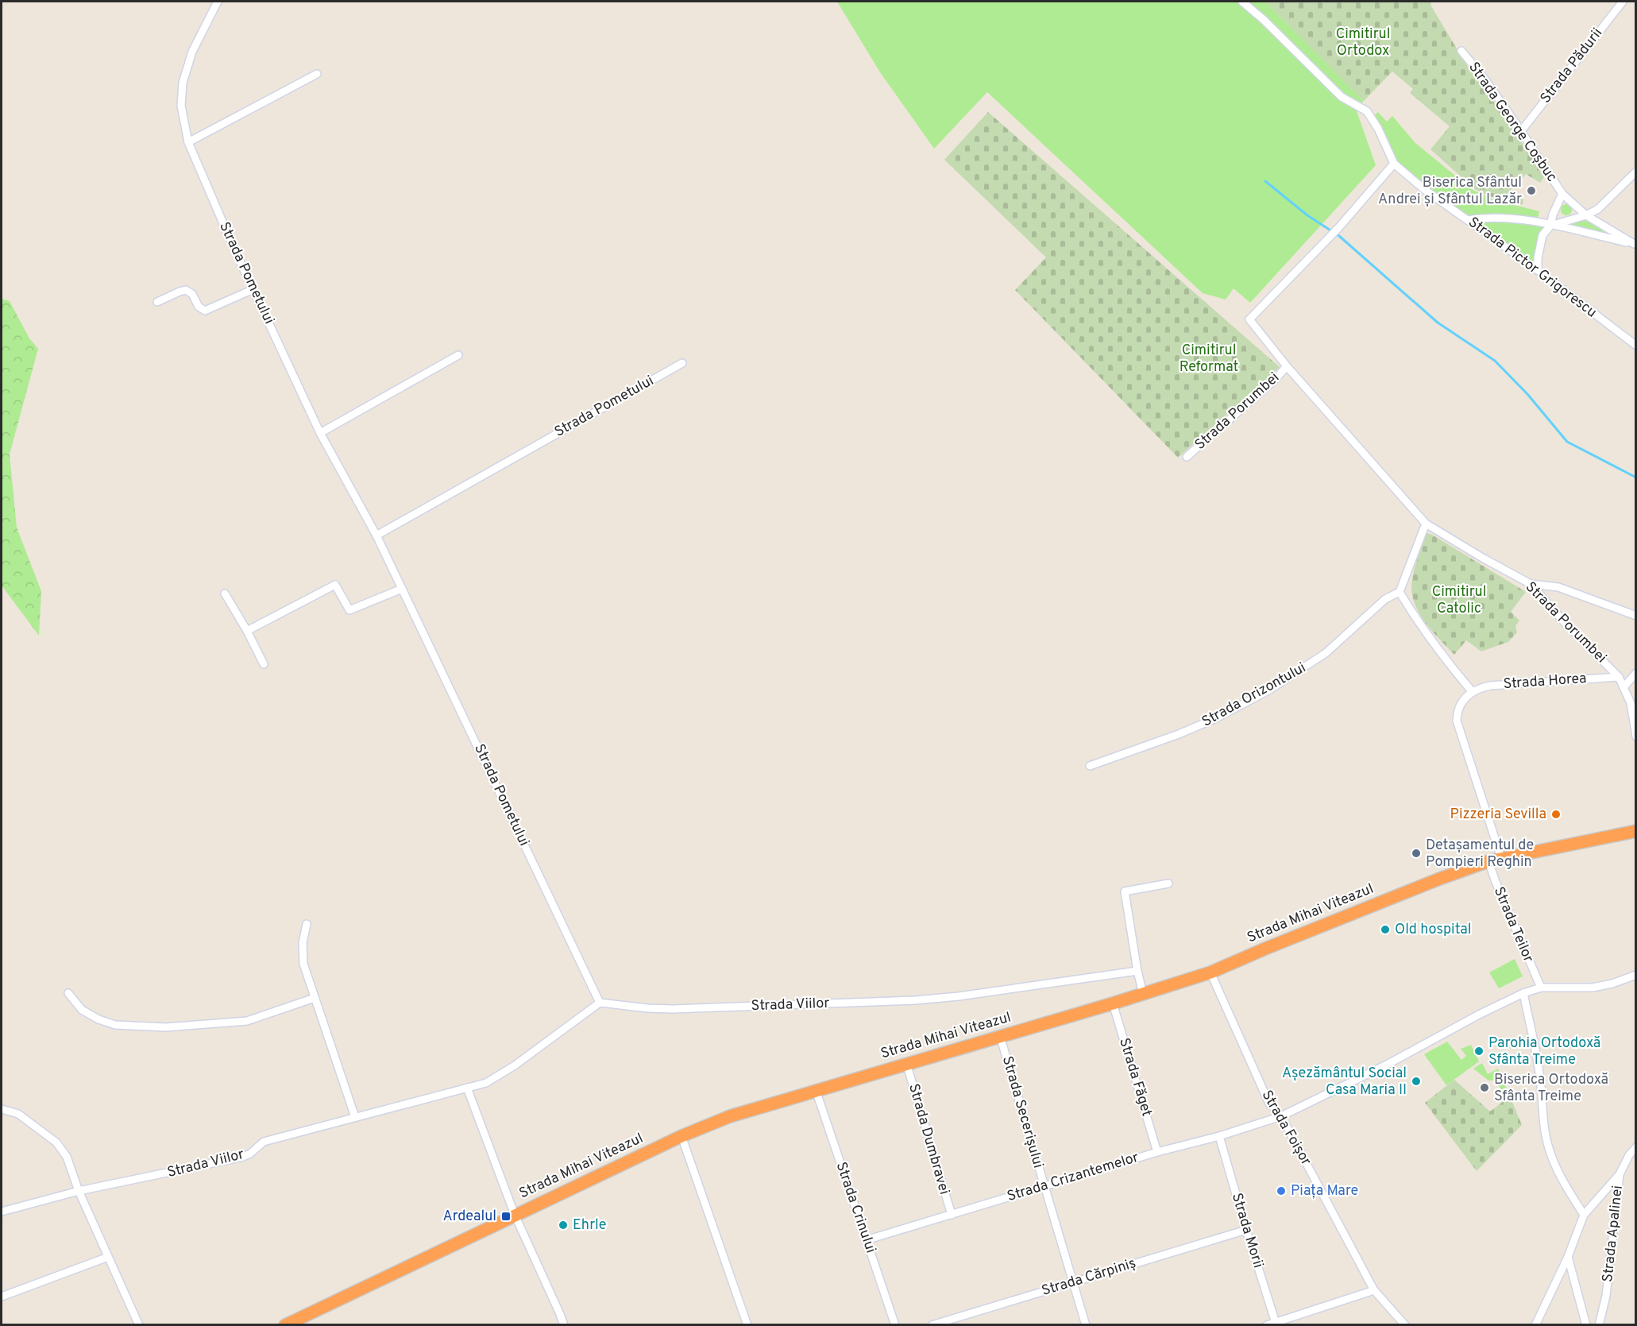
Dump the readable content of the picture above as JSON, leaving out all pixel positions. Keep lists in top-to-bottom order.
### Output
{
  "streets": {
    "highway": ["Strada Mihai Viteazul"],
    "street": [
      "Strada Pădurii",
      "Strada George Coșbuc",
      "Strada Pictor Grigorescu",
      "Strada Pometului",
      "Strada Porumbei",
      "Strada Horea",
      "Strada Orizontului",
      "Strada Teilor",
      "Strada Viilor",
      "Strada Făget",
      "Strada Secerișului",
      "Strada Foișor",
      "Strada Dumbravei",
      "Strada Crizantemelor",
      "Strada Crinului",
      "Strada Morii",
      "Strada Apalinei",
      "Strada Cărpiniș"
    ]
  },
  "crossings": [
    ["Strada Pădurii", "Strada George Coșbuc"],
    ["Strada George Coșbuc", "Strada Pictor Grigorescu"],
    ["Strada Pictor Grigorescu", "Strada Porumbei"],
    ["Strada Pometului", "Strada Viilor"],
    ["Strada Porumbei", "Strada Horea"],
    ["Strada Mihai Viteazul", "Strada Teilor"],
    ["Strada Mihai Viteazul", "Strada Făget"],
    ["Strada Mihai Viteazul", "Strada Secerișului"],
    ["Strada Mihai Viteazul", "Strada Foișor"],
    ["Strada Mihai Viteazul", "Strada Dumbravei"],
    ["Strada Mihai Viteazul", "Strada Crinului"],
    ["Strada Teilor", "Strada Crizantemelor"],
    ["Strada Făget", "Strada Crizantemelor"],
    ["Strada Secerișului", "Strada Crizantemelor"],
    ["Strada Secerișului", "Strada Cărpiniș"],
    ["Strada Foișor", "Strada Crizantemelor"],
    ["Strada Dumbravei", "Strada Crizantemelor"],
    ["Strada Crizantemelor", "Strada Crinului"],
    ["Strada Crizantemelor", "Strada Morii"],
    ["Strada Morii", "Strada Cărpiniș"]
  ],
  "parks": ["Cimitirul Ortodox", "Cimitirul Reformat", "Cimitirul Catolic"],
  "places": {
    "other": [
      "Biserica Sfântul Andrei și Sfântul Lazăr",
      "Pizzeria Sevilla",
      "Detașamentul de Pompieri Reghin",
      "Old hospital",
      "Parohia Ortodoxă Sfânta Treime",
      "Așezământul Social Casa Maria II",
      "Biserica Ortodoxă Sfânta Treime",
      "Piața Mare",
      "Ehrle"
    ],
    "transit": ["Ardealul"]
  }
}
